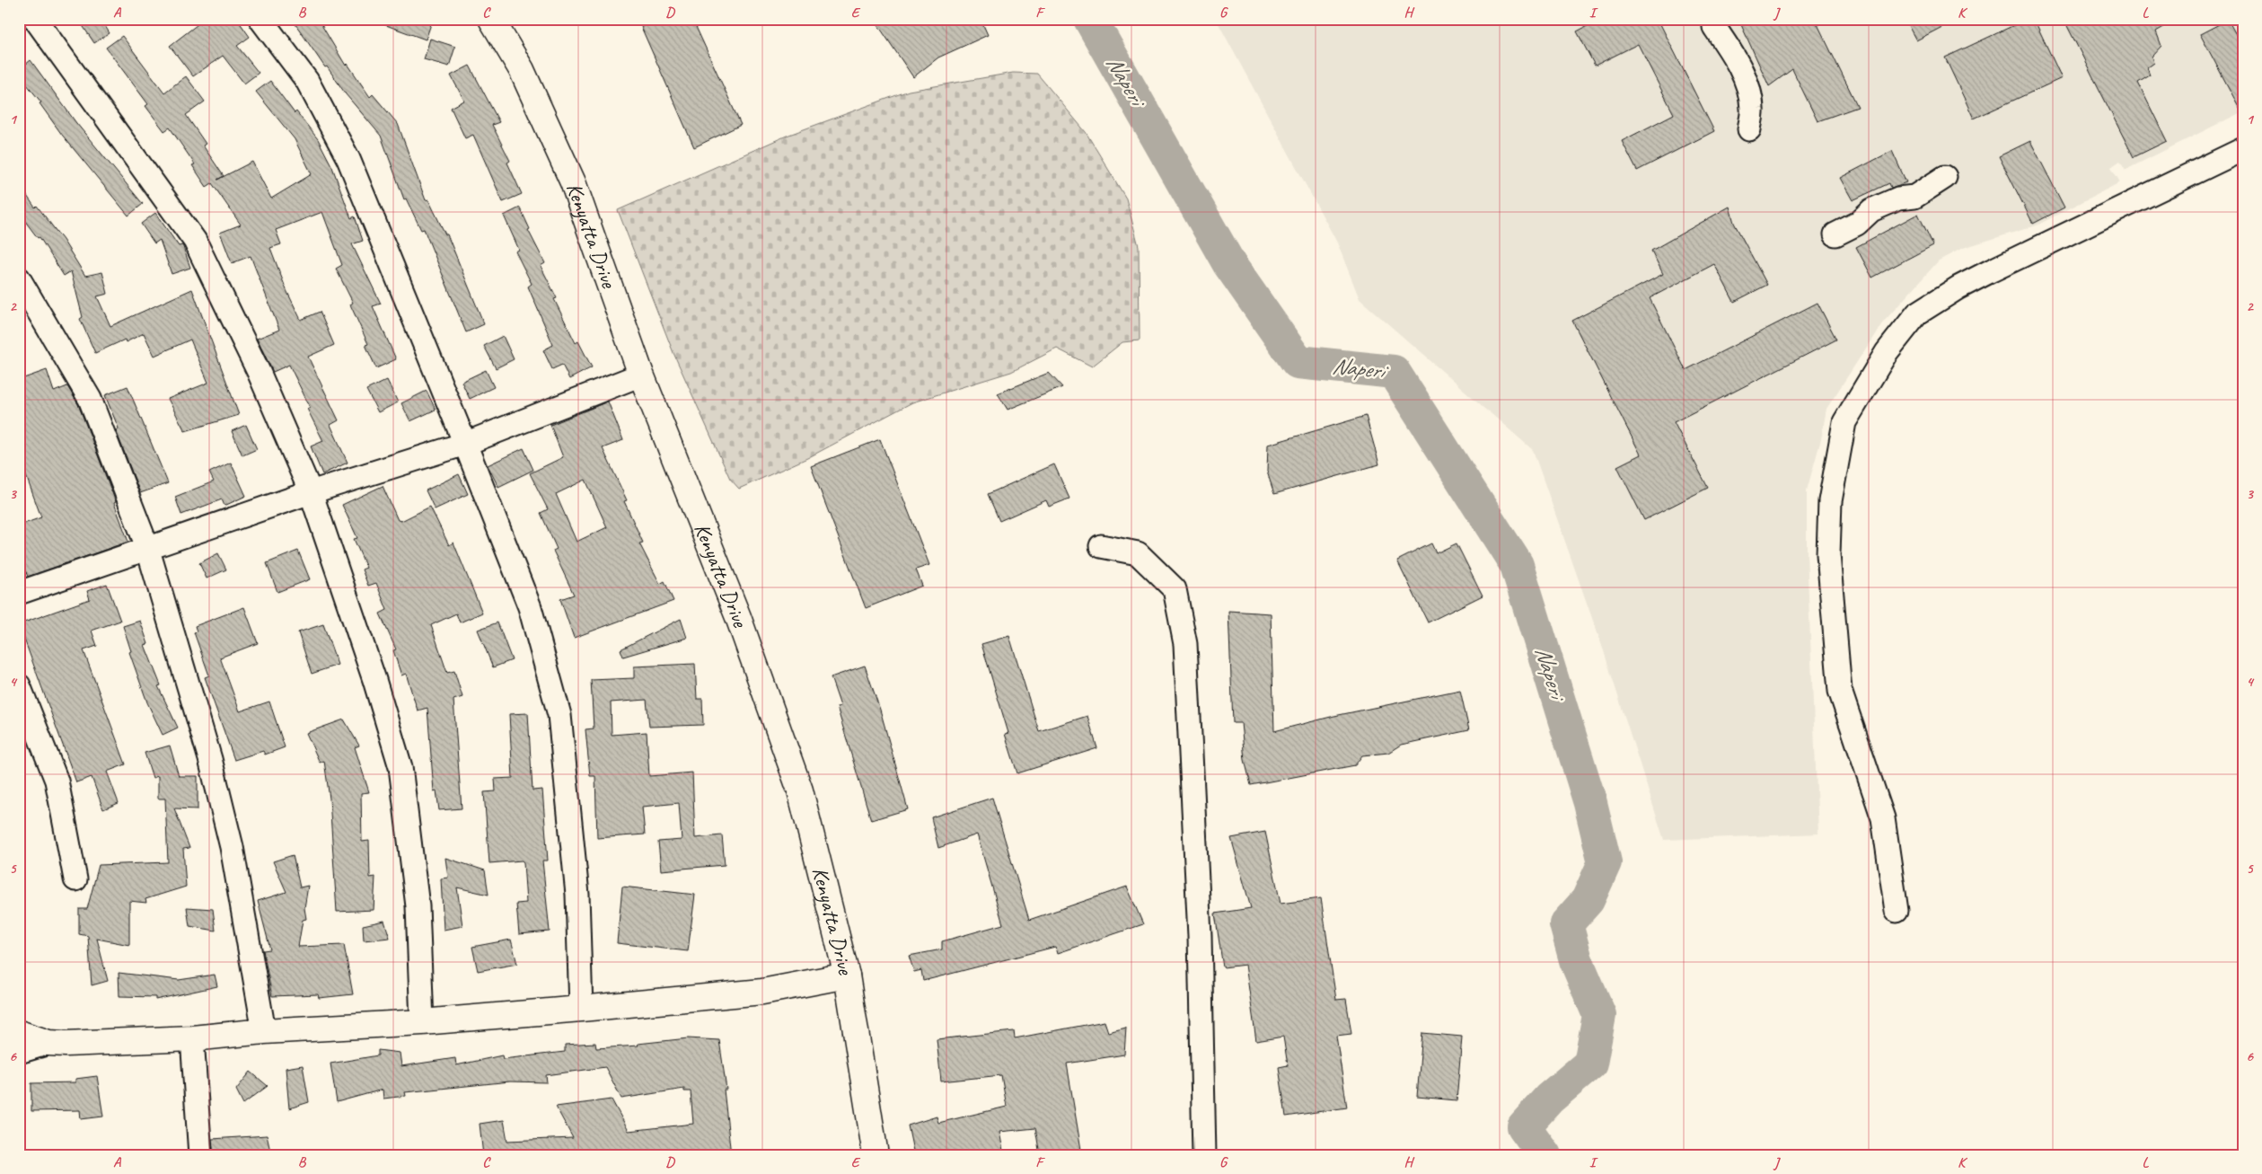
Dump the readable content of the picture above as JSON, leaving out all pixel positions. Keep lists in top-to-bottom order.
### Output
{
  "streets": {
    "main road": ["Kenyatta Drive"]
  },
  "water": ["Naperi"],
  "grid": {
    "columns": [
      "A",
      "B",
      "C",
      "D",
      "E",
      "F",
      "G",
      "H",
      "I",
      "J",
      "K",
      "L"
    ],
    "rows": [
      "1",
      "2",
      "3",
      "4",
      "5",
      "6"
    ]
  }
}
